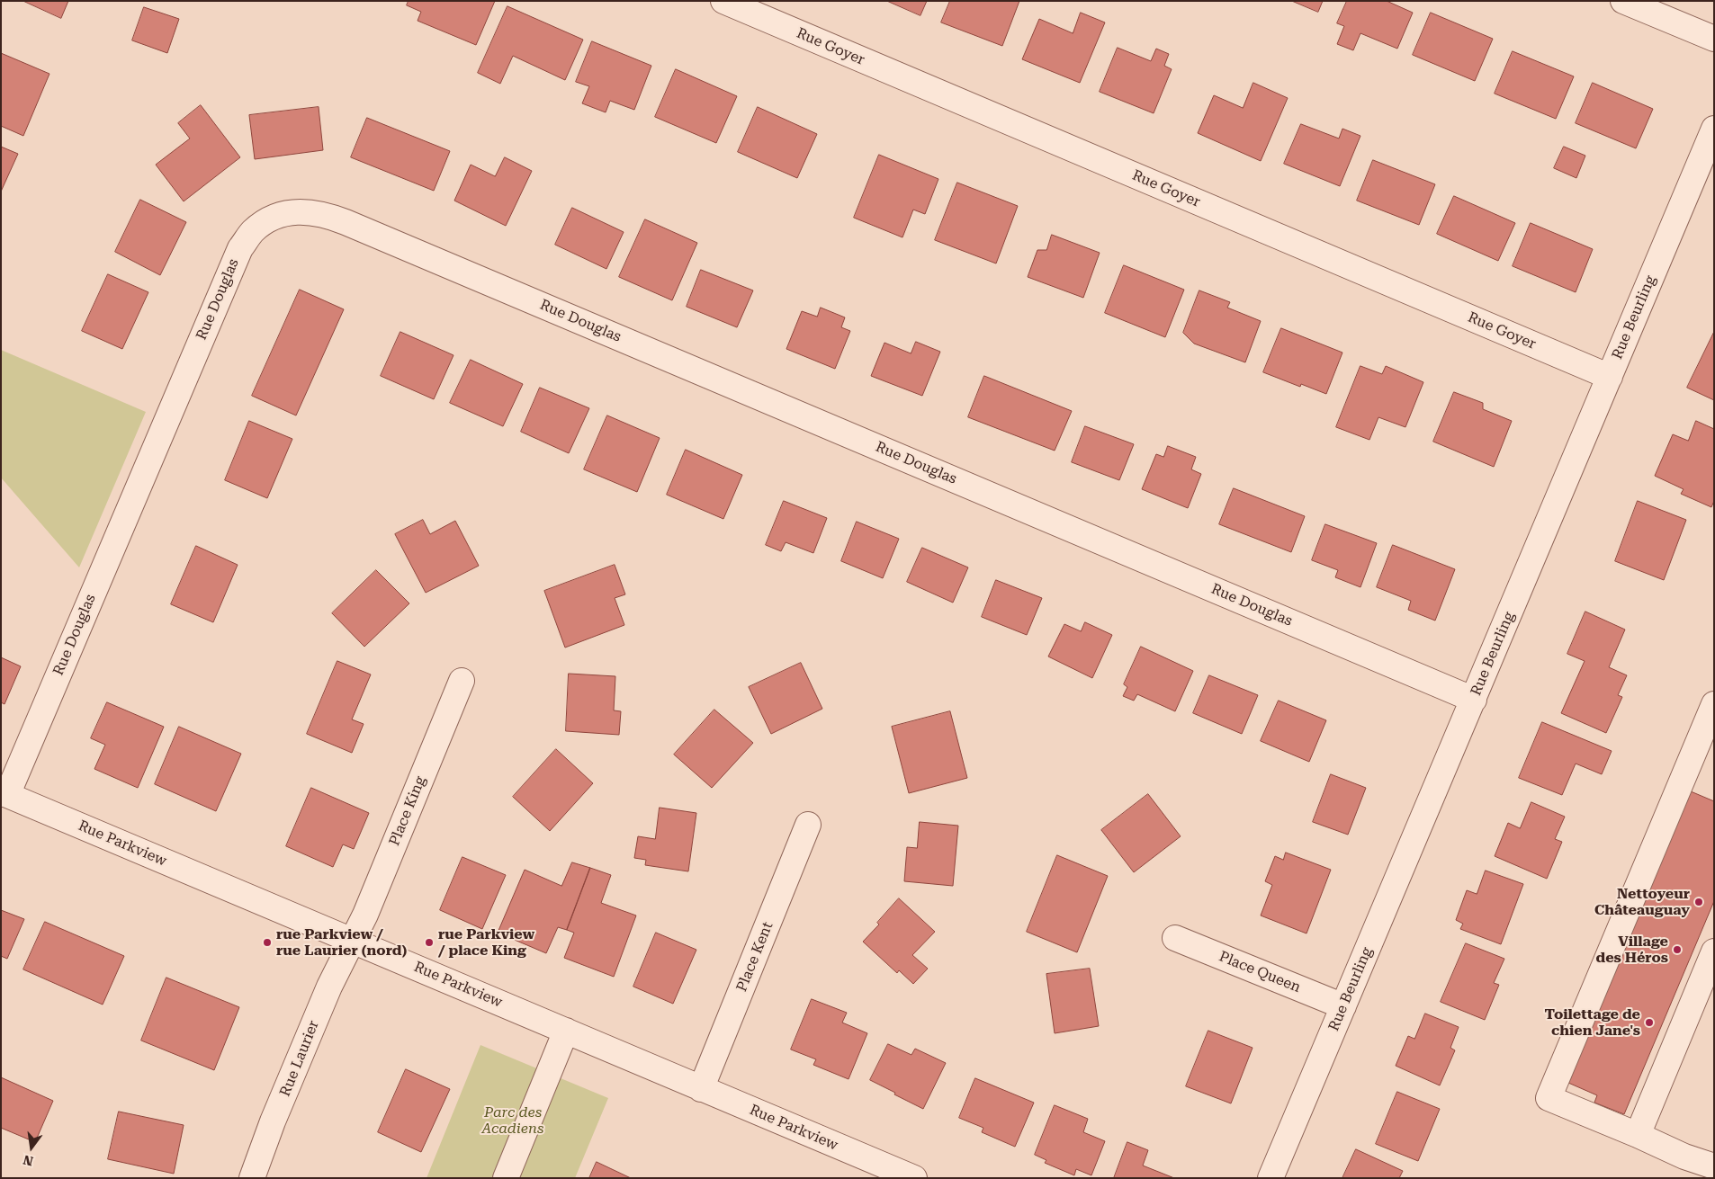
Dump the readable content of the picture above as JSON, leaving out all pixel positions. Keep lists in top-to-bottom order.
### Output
{
  "streets": {
    "street": [
      "Rue Goyer",
      "Rue Douglas",
      "Rue Beurling",
      "Place King",
      "Rue Parkview",
      "Place Kent",
      "Place Queen",
      "Rue Laurier"
    ]
  },
  "crossings": [
    ["Rue Goyer", "Rue Beurling"],
    ["Rue Douglas", "Rue Beurling"],
    ["Rue Douglas", "Rue Parkview"],
    ["Rue Beurling", "Place Queen"],
    ["Place King", "Rue Parkview"],
    ["Place King", "Rue Laurier"],
    ["Rue Parkview", "Place Kent"],
    ["Rue Parkview", "Rue Laurier"]
  ],
  "parks": ["Parc des Acadiens"],
  "places": [
    "Nettoyeur Châteauguay",
    "rue Parkview / rue Laurier (nord)",
    "rue Parkview / place King",
    "Village des Héros",
    "Toilettage de chien Jane's"
  ],
  "north": "bottom"
}
